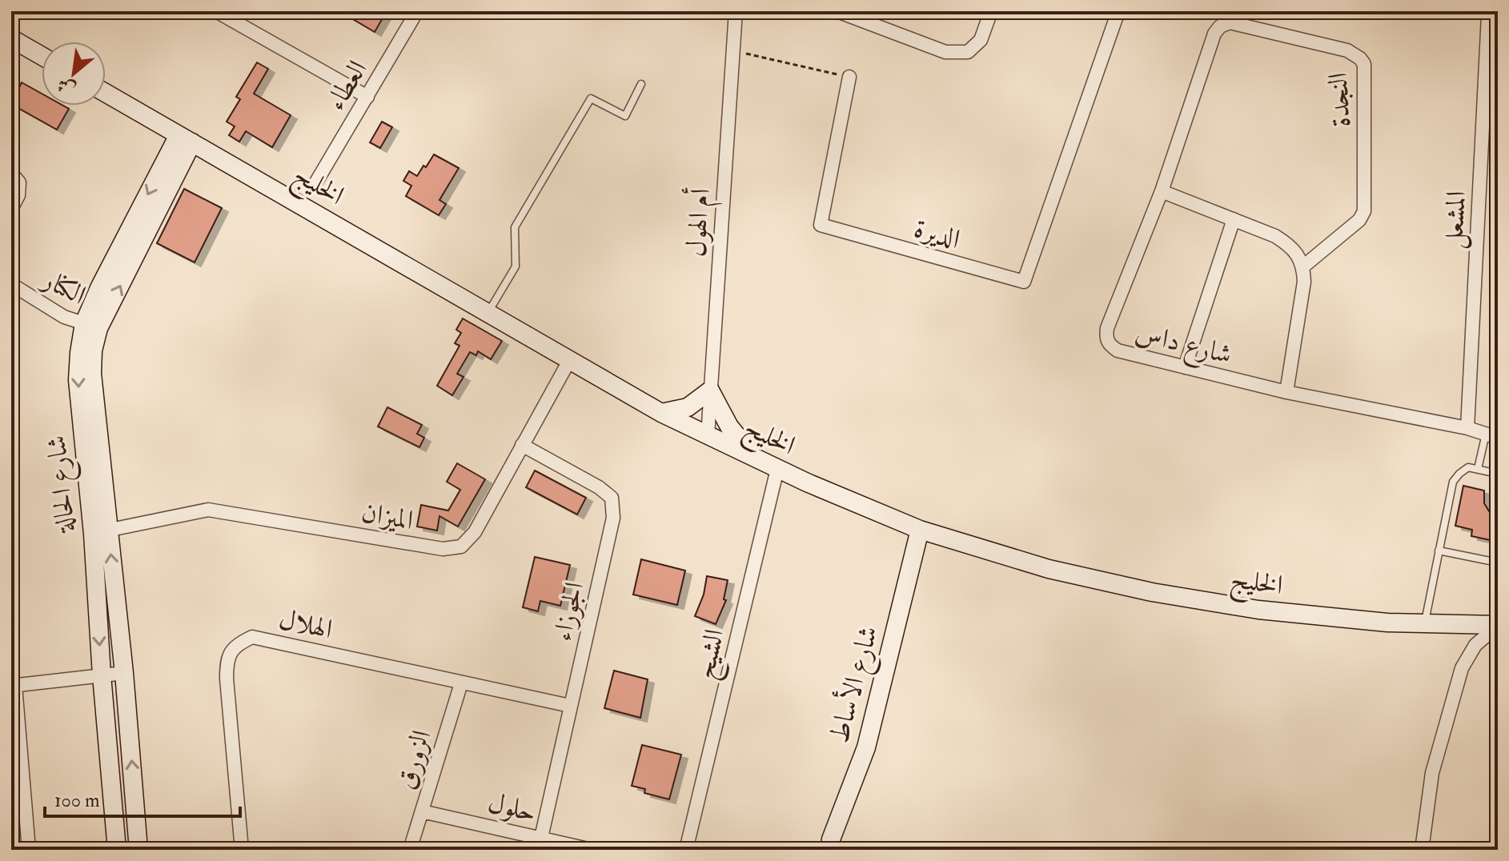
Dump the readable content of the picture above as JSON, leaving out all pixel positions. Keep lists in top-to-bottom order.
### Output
{
  "streets": {
    "street": [
      "العطاء",
      "النجدة",
      "الخليج",
      "المشعل",
      "أم الهول",
      "الديرة",
      "الكنار",
      "شارع داس",
      "شارع الحالة",
      "الميزان",
      "الجوزاء",
      "الهلال",
      "الشيح",
      "شارع الأساط",
      "الزورق",
      "حلول"
    ]
  },
  "crossings": [
    ["النجدة", "شارع داس"],
    ["الخليج", "أم الهول"],
    ["الخليج", "شارع الحالة"],
    ["الخليج", "الميزان"],
    ["الخليج", "الشيح"],
    ["الخليج", "شارع الأساط"],
    ["المشعل", "شارع داس"],
    ["الكنار", "شارع الحالة"],
    ["شارع الحالة", "الميزان"],
    ["الميزان", "الجوزاء"],
    ["الجوزاء", "الهلال"],
    ["الجوزاء", "حلول"],
    ["الهلال", "الزورق"],
    ["الزورق", "حلول"]
  ],
  "scale_bar": "100 m",
  "north": "bottom left"
}
